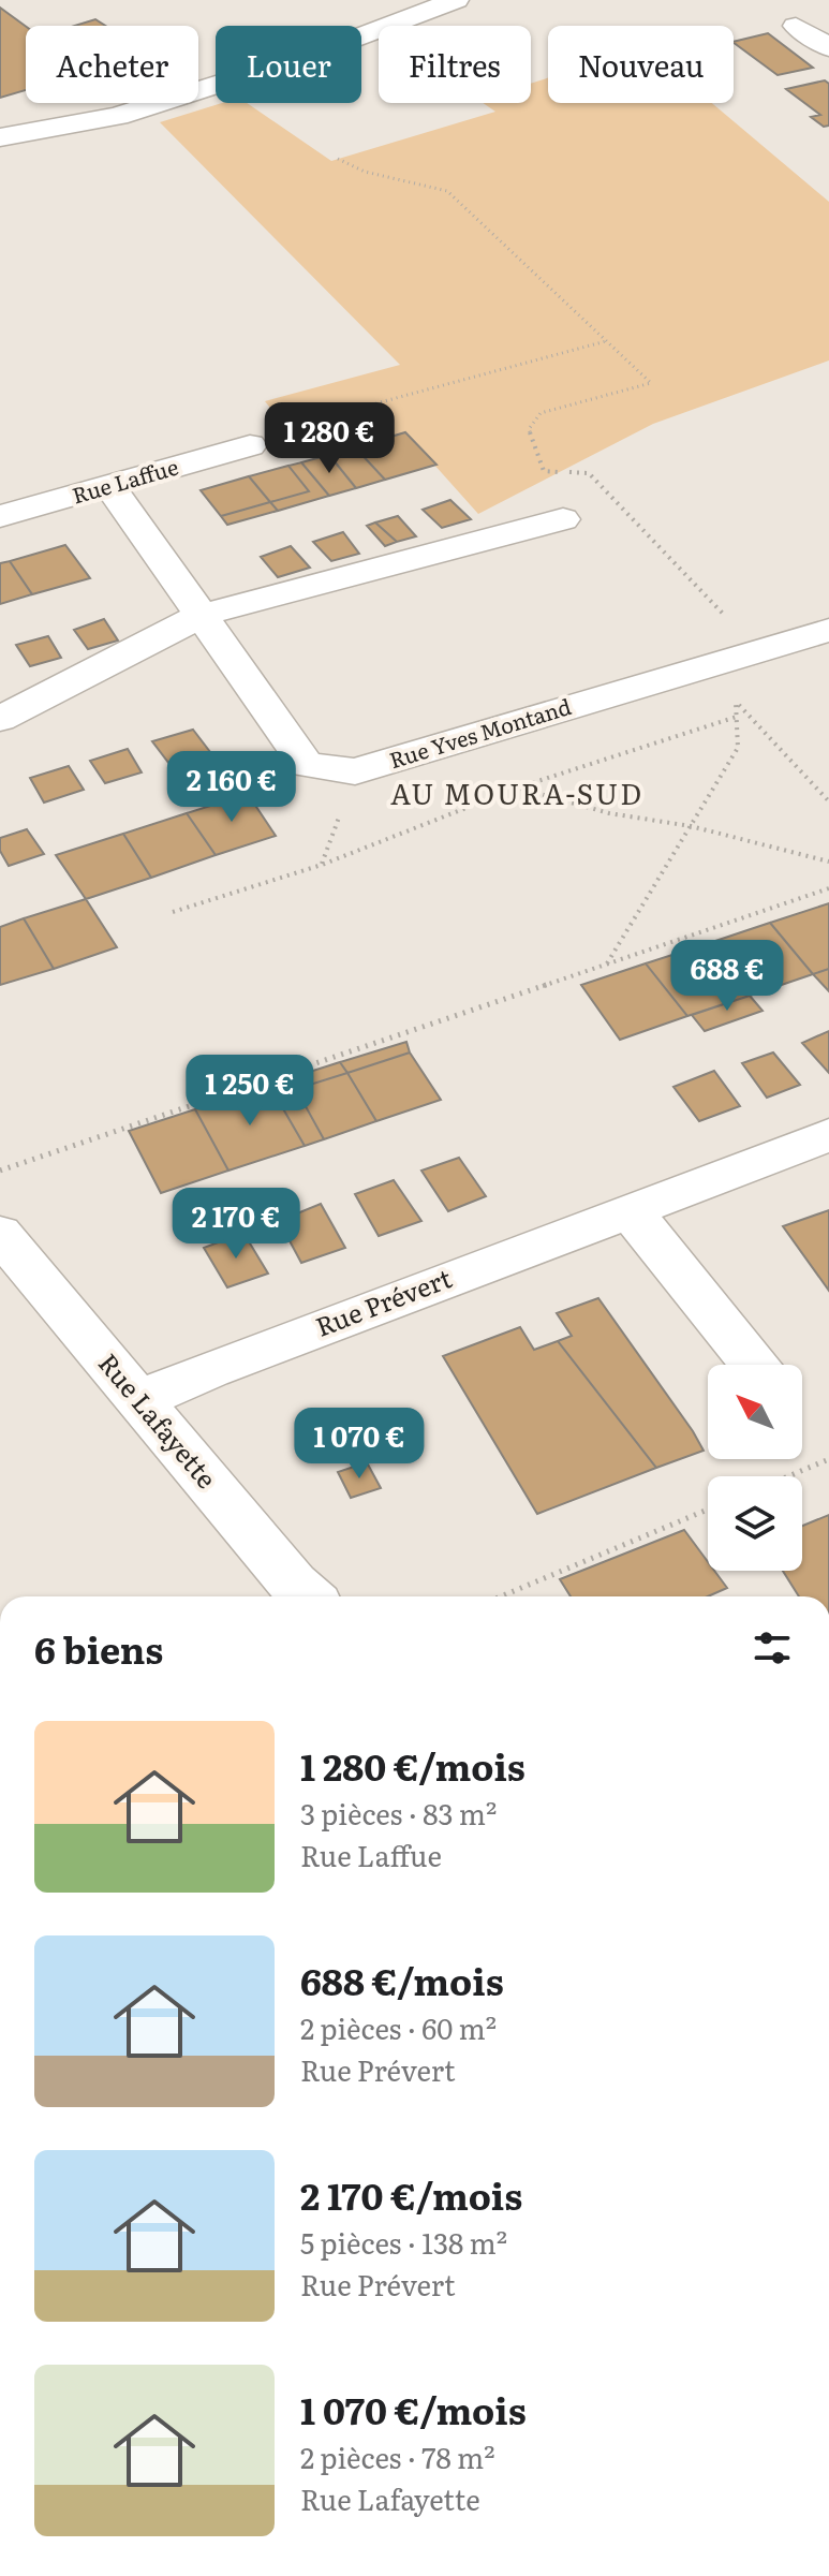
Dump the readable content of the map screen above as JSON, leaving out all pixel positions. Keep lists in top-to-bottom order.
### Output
{
  "streets": {
    "street": [
      "Rue Laffue",
      "Rue Yves Montand",
      "Rue Prévert",
      "Rue Lafayette"
    ]
  },
  "crossings": [
    ["Rue Laffue", "Rue Yves Montand"],
    ["Rue Prévert", "Rue Lafayette"]
  ],
  "districts": ["AU MOURA-SUD"],
  "north": "top left",
  "page": {
    "chip": [
      "Acheter",
      "Louer",
      "Filtres",
      "Nouveau"
    ],
    "price": [
      "1 280 €",
      "2 160 €",
      "688 €",
      "1 250 €",
      "2 170 €",
      "1 070 €"
    ],
    "heading": "6 biens",
    "list": [
      {
        "name": "1 280 €/mois",
        "note": "3 pièces · 83 m² · Rue Laffue"
      },
      {
        "name": "688 €/mois",
        "note": "2 pièces · 60 m² · Rue Prévert"
      },
      {
        "name": "2 170 €/mois",
        "note": "5 pièces · 138 m² · Rue Prévert"
      },
      {
        "name": "1 070 €/mois",
        "note": "2 pièces · 78 m² · Rue Lafayette"
      }
    ]
  }
}
